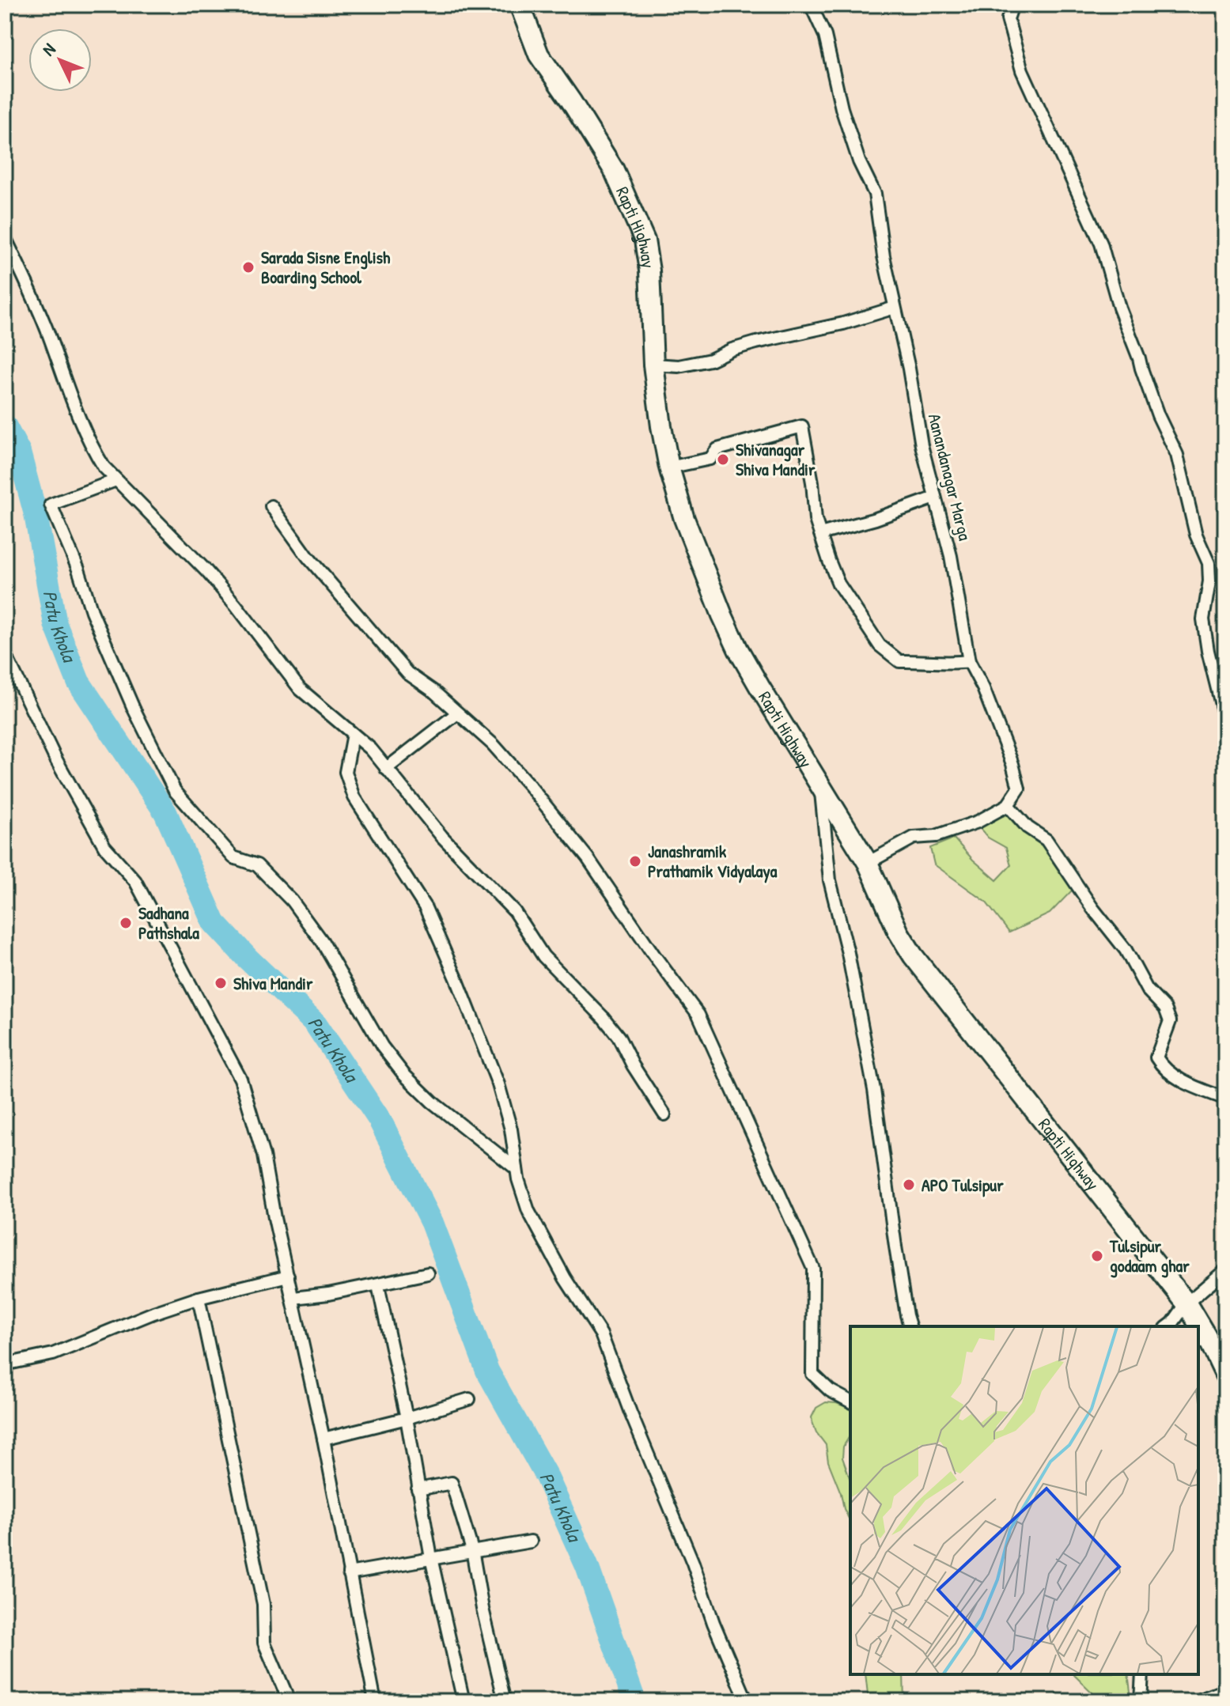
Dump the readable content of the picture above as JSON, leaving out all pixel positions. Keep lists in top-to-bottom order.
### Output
{
  "streets": {
    "main road": ["Rapti Highway"],
    "street": ["Aanandanagar Marga"]
  },
  "water": ["Patu Khola"],
  "places": [
    "Sarada Sisne English Boarding School",
    "Shivanagar Shiva Mandir",
    "Janashramik Prathamik Vidyalaya",
    "Sadhana Pathshala",
    "Shiva Mandir",
    "APO Tulsipur",
    "Tulsipur godaam ghar"
  ],
  "north": "top left"
}
